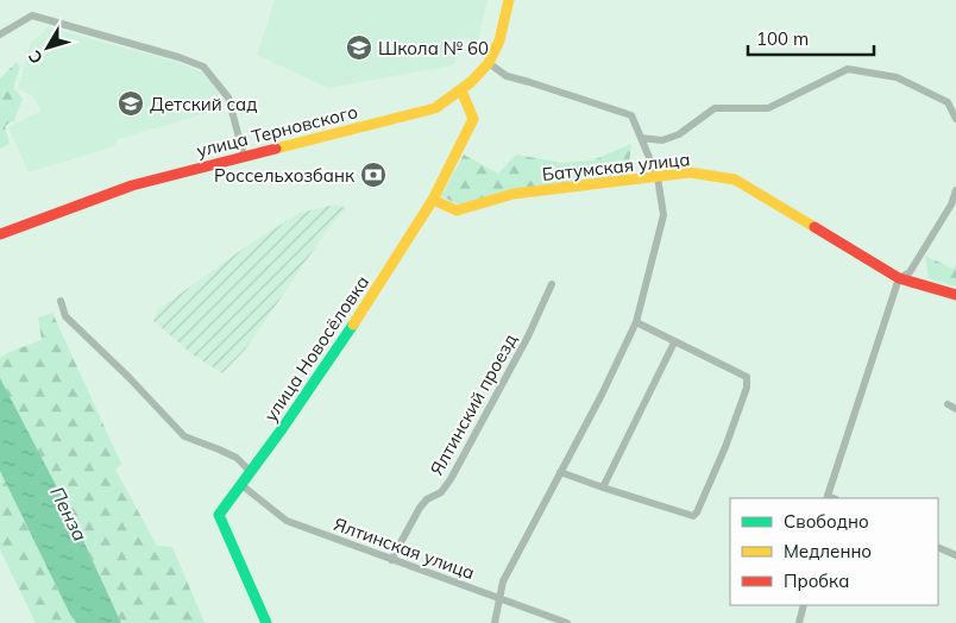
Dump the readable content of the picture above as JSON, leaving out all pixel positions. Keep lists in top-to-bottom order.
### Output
{
  "streets": {
    "street": [
      "улица Терновского",
      "Батумская улица",
      "улица Новосёловка",
      "Ялтинский проезд",
      "Ялтинская улица"
    ]
  },
  "crossings": [
    ["улица Терновского", "улица Новосёловка"],
    ["Батумская улица", "улица Новосёловка"],
    ["улица Новосёловка", "Ялтинская улица"],
    ["Ялтинский проезд", "Ялтинская улица"]
  ],
  "water": ["Пенза"],
  "places": {
    "school or university": ["Школа № 60", "Детский сад"],
    "bank": ["Россельхозбанк"]
  },
  "legend": ["Свободно", "Медленно", "Пробка"],
  "scale_bar": "100 m",
  "north": "bottom left"
}
